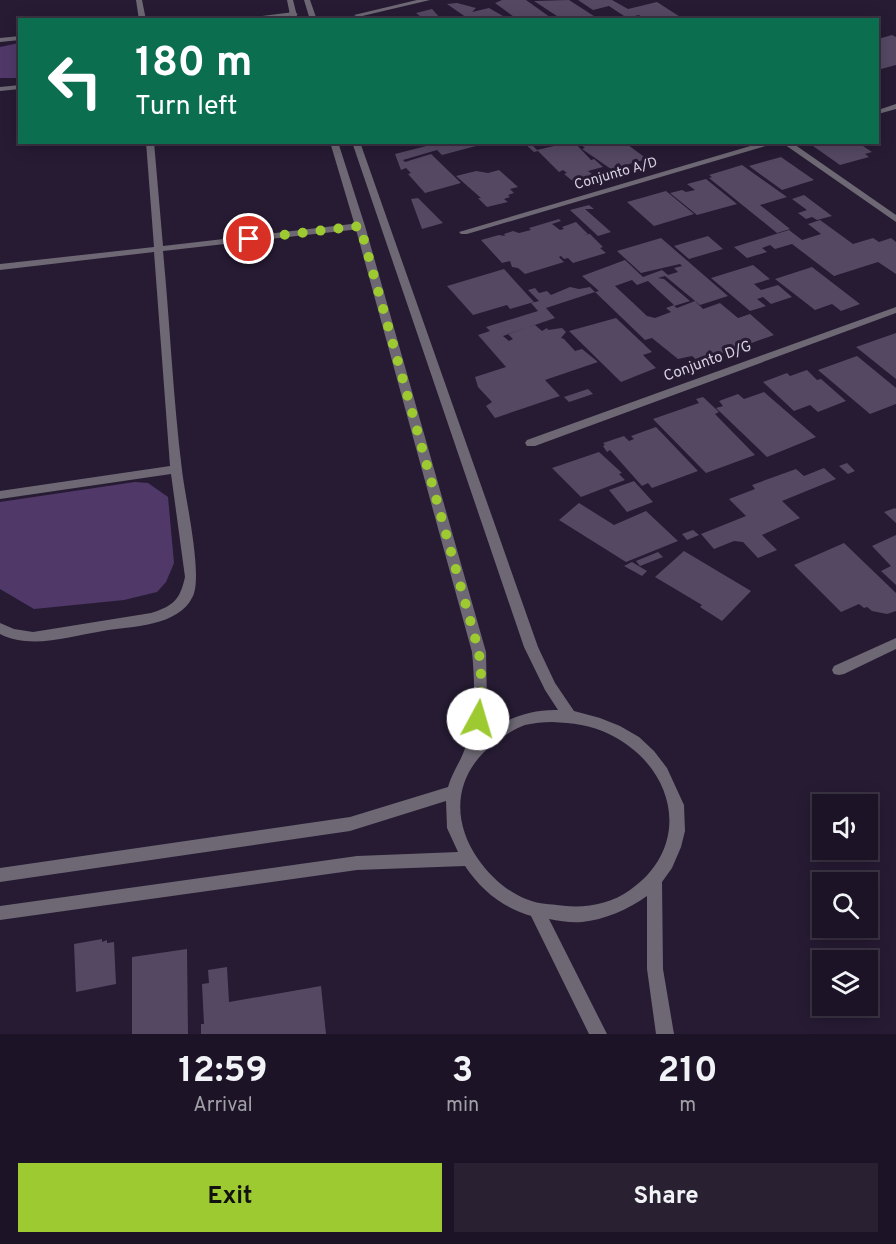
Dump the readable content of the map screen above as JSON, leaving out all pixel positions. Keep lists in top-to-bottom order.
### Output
{
  "streets": {
    "street": ["Conjunto A/D", "Conjunto D/G"]
  },
  "page": {
    "turn": ["180 m", "Turn left"],
    "eta": [
      "12:59",
      "Arrival",
      "3",
      "min",
      "210",
      "m"
    ],
    "buttons": ["Exit", "Share"]
  }
}
